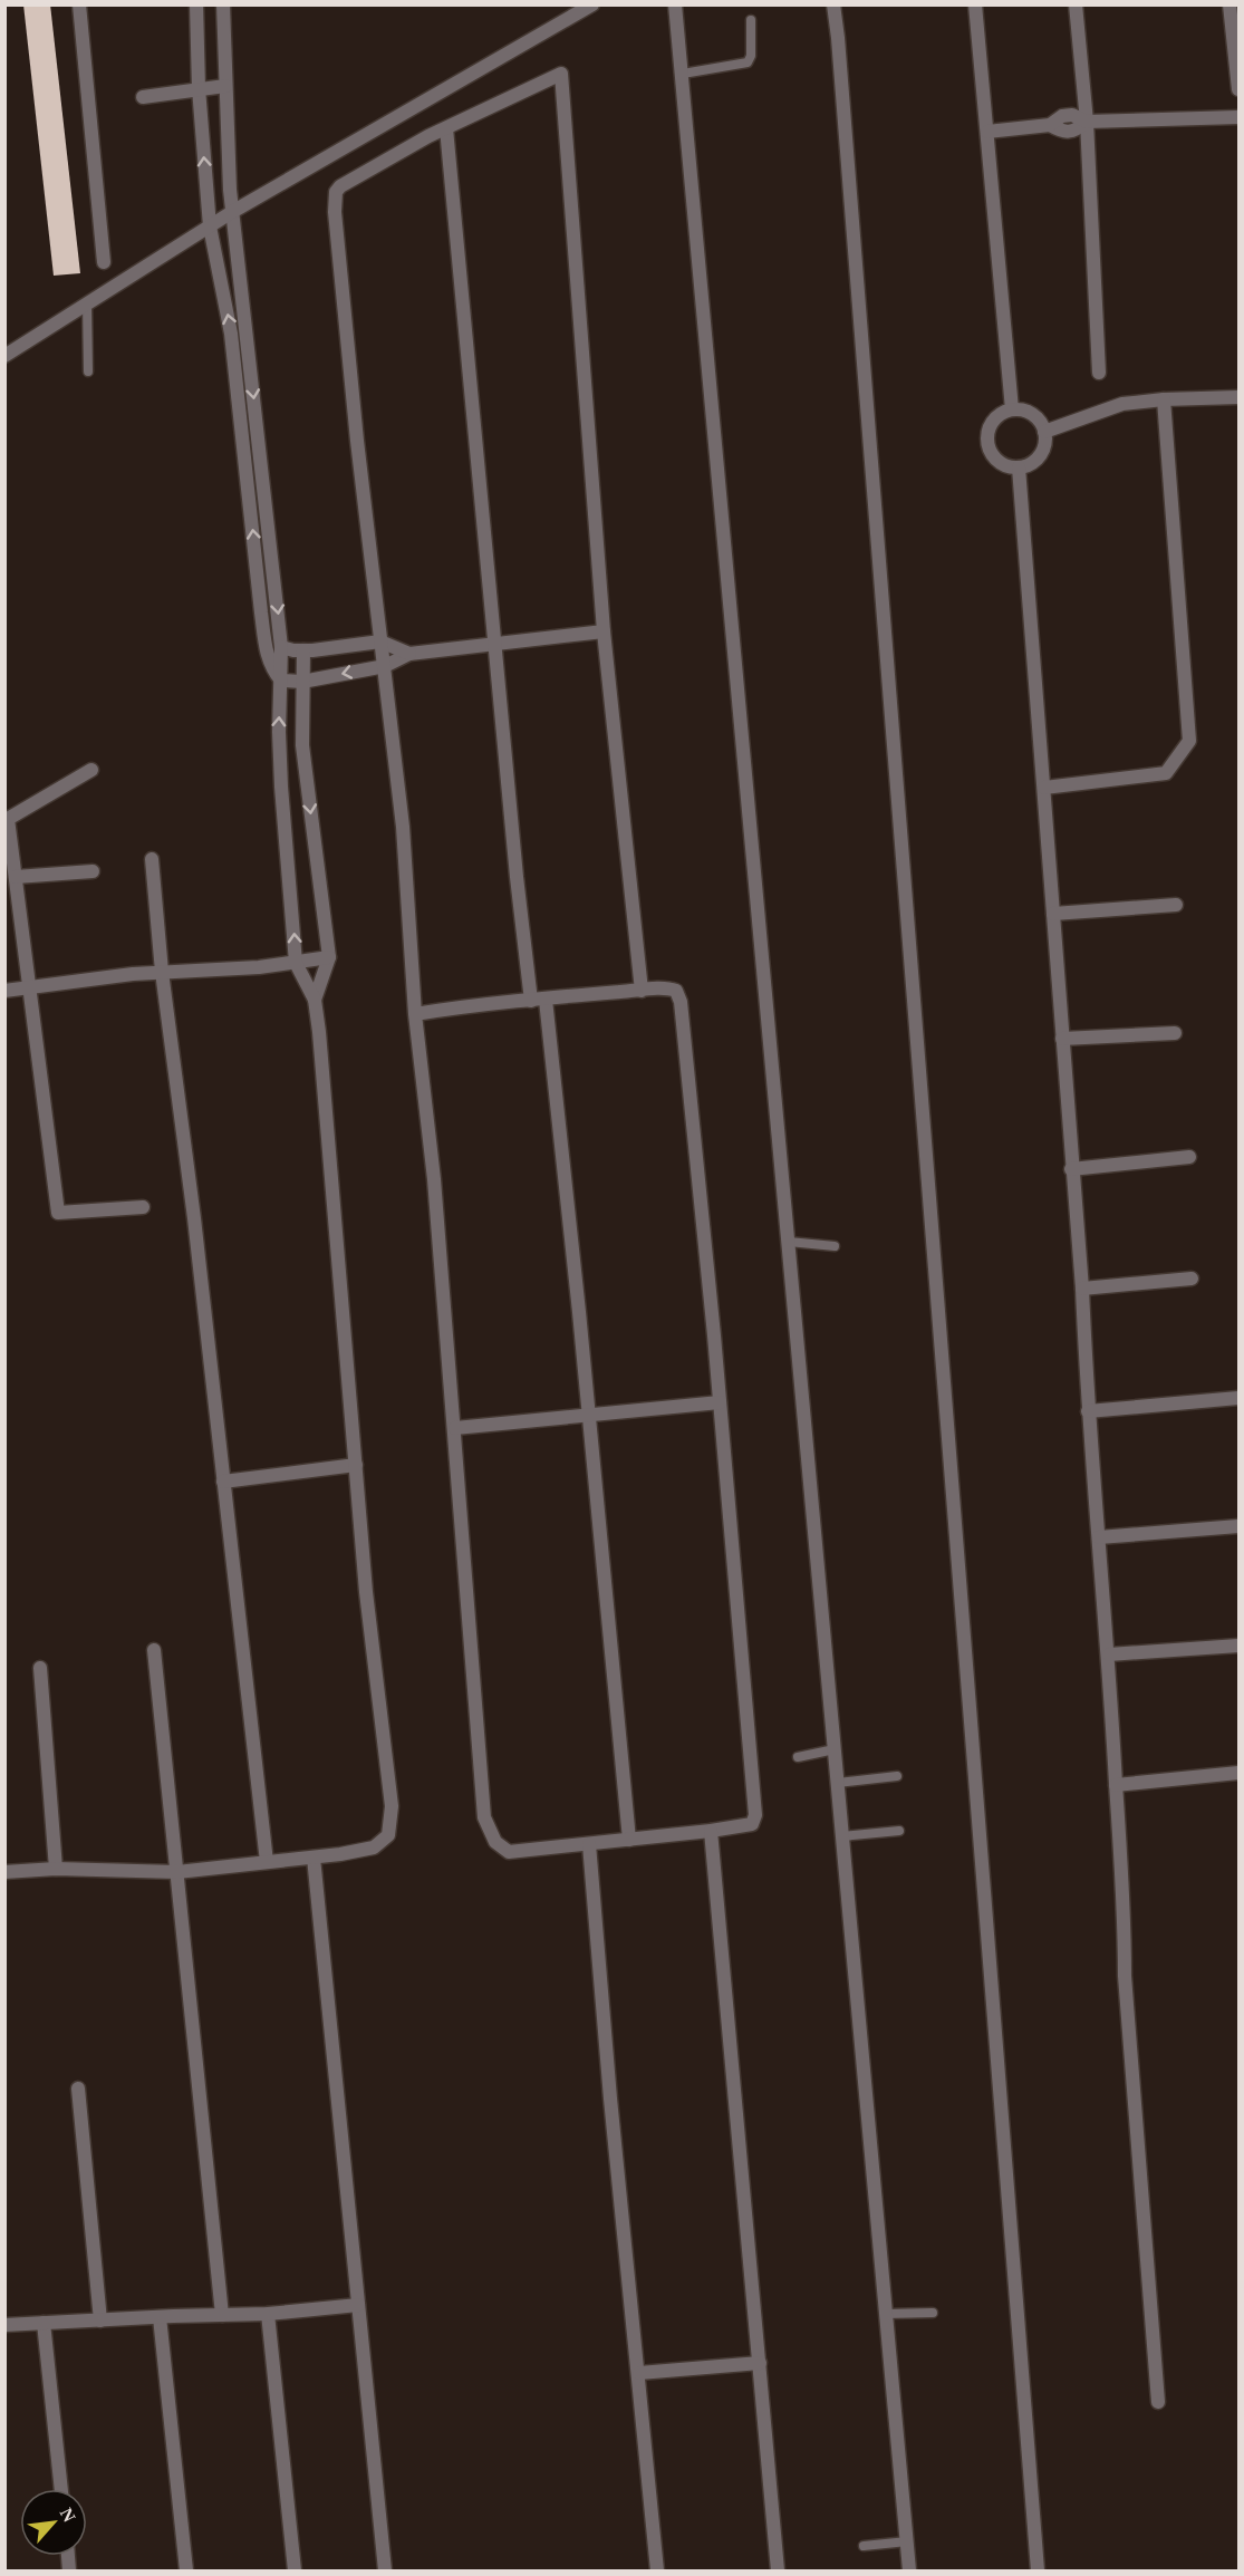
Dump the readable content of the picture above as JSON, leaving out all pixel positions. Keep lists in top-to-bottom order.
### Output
{
  "north": "top right"
}
